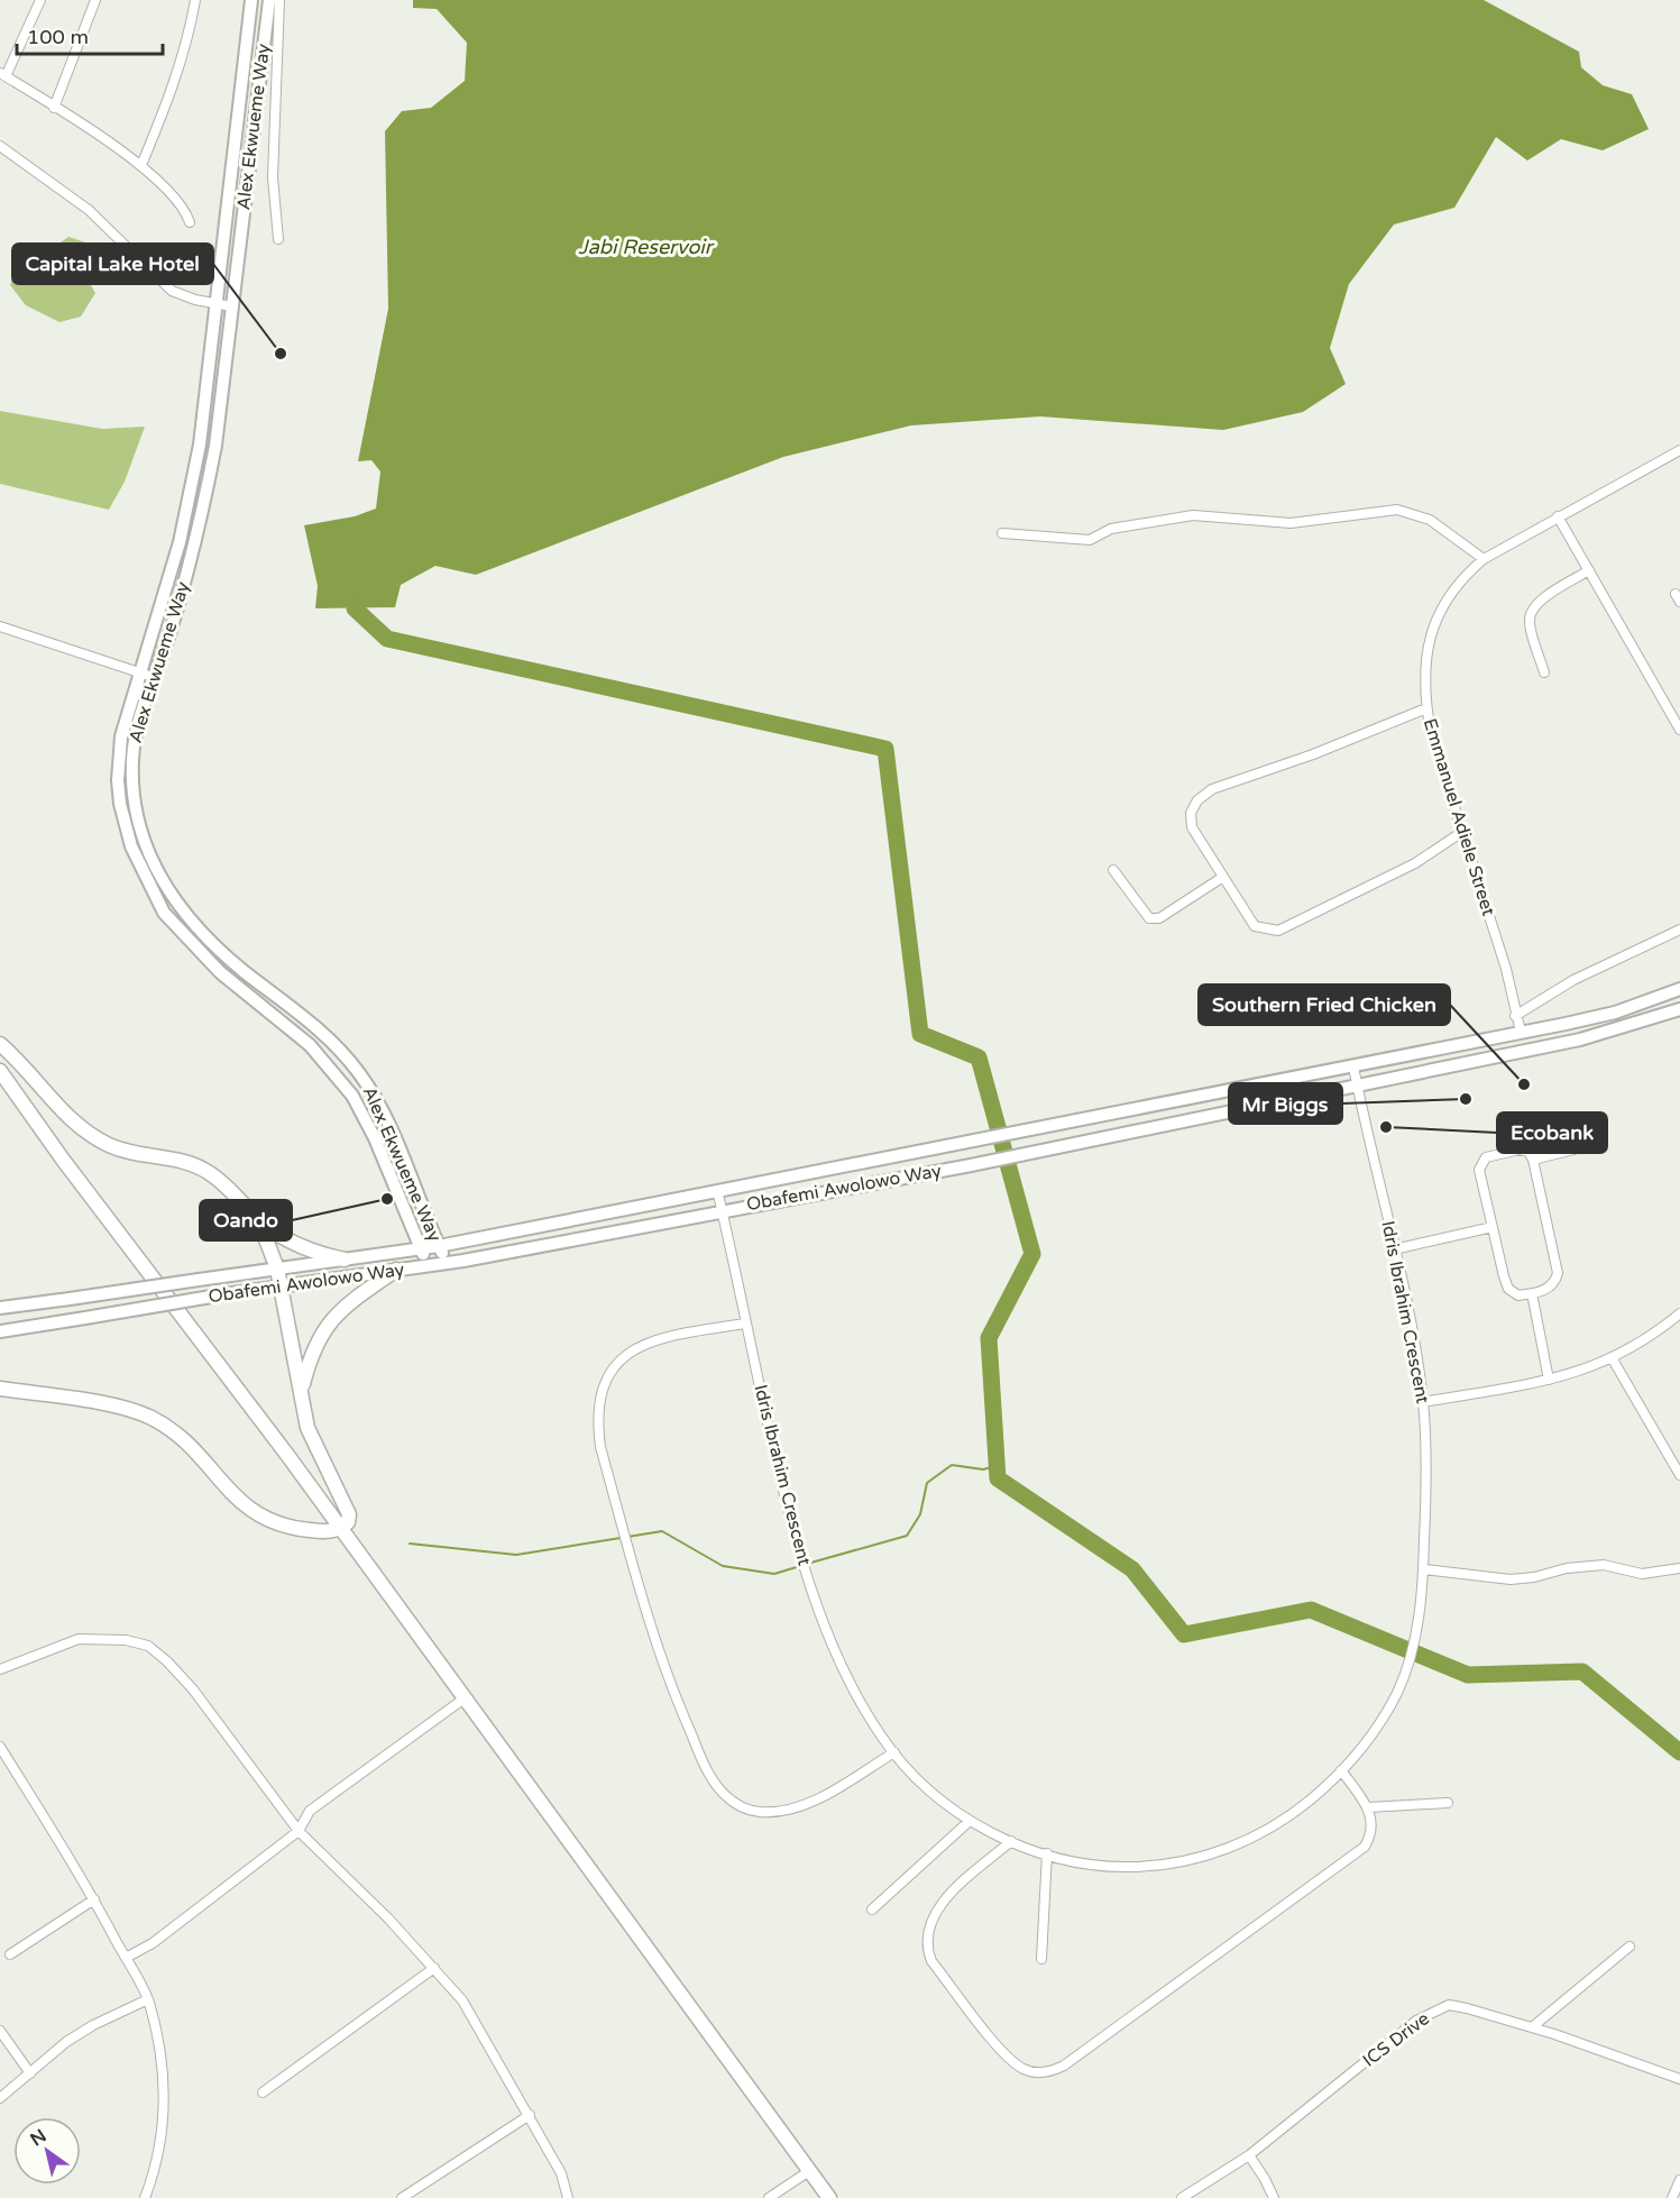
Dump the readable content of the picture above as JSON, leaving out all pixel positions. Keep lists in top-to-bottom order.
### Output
{
  "streets": {
    "main road": ["Alex Ekwueme Way", "Obafemi Awolowo Way"],
    "street": ["Emmanuel Adiele Street", "Idris Ibrahim Crescent", "ICS Drive"]
  },
  "crossings": [
    ["Alex Ekwueme Way", "Obafemi Awolowo Way"],
    ["Emmanuel Adiele Street", "Obafemi Awolowo Way"],
    ["Obafemi Awolowo Way", "Idris Ibrahim Crescent"]
  ],
  "water": ["Jabi Reservoir"],
  "places": [
    "Capital Lake Hotel",
    "Southern Fried Chicken",
    "Mr Biggs",
    "Ecobank",
    "Oando"
  ],
  "scale_bar": "100 m",
  "north": "top left"
}
